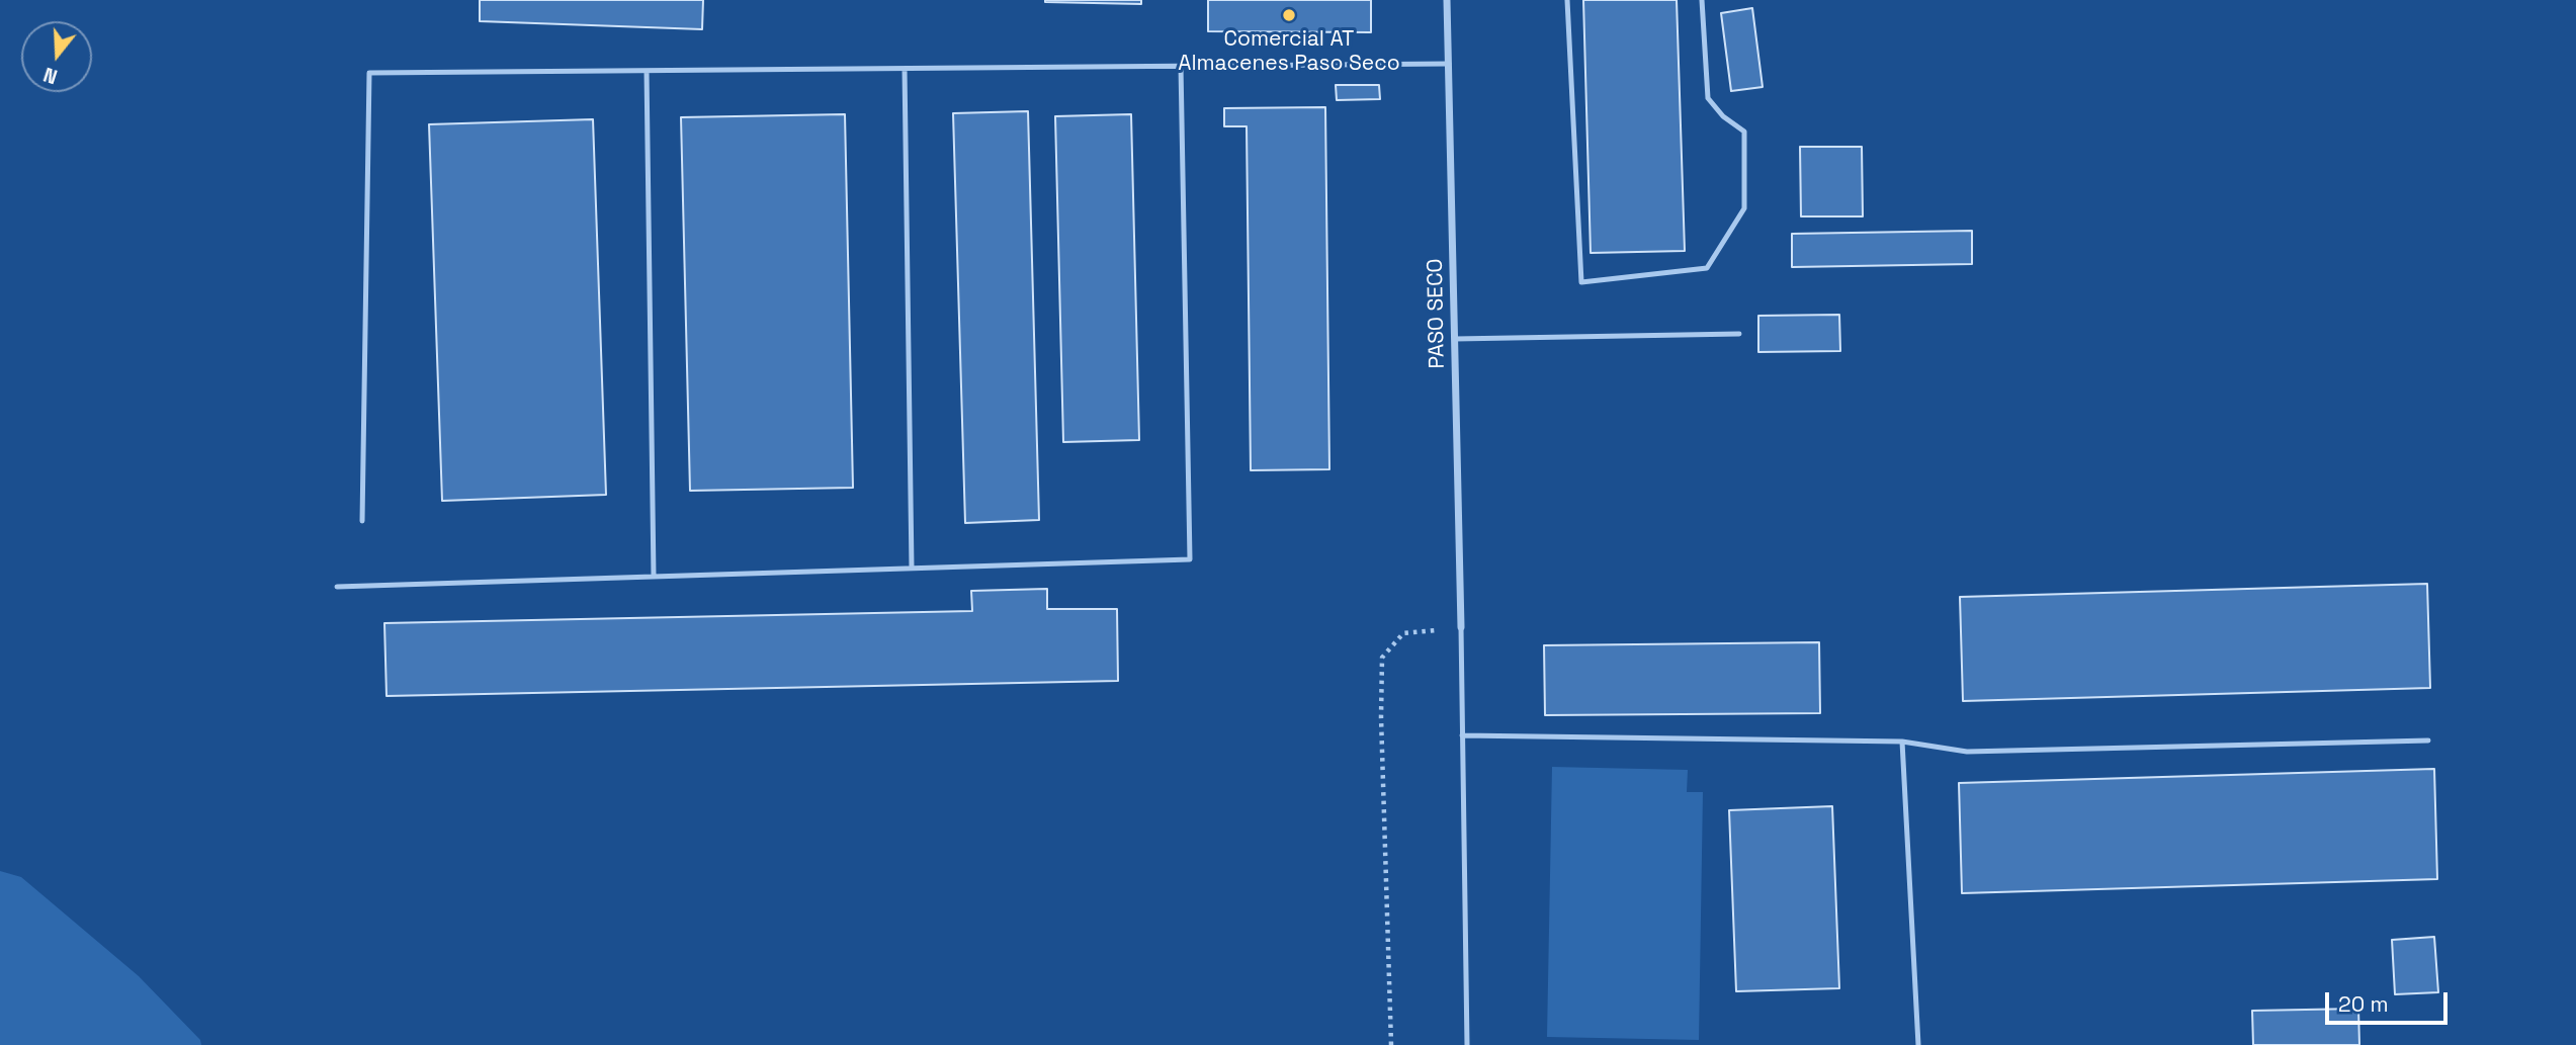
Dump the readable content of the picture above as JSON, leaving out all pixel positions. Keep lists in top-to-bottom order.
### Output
{
  "streets": {
    "street": ["PASO SECO"]
  },
  "places": ["Comercial AT Almacenes Paso Seco"],
  "scale_bar": "20 m",
  "north": "bottom"
}
